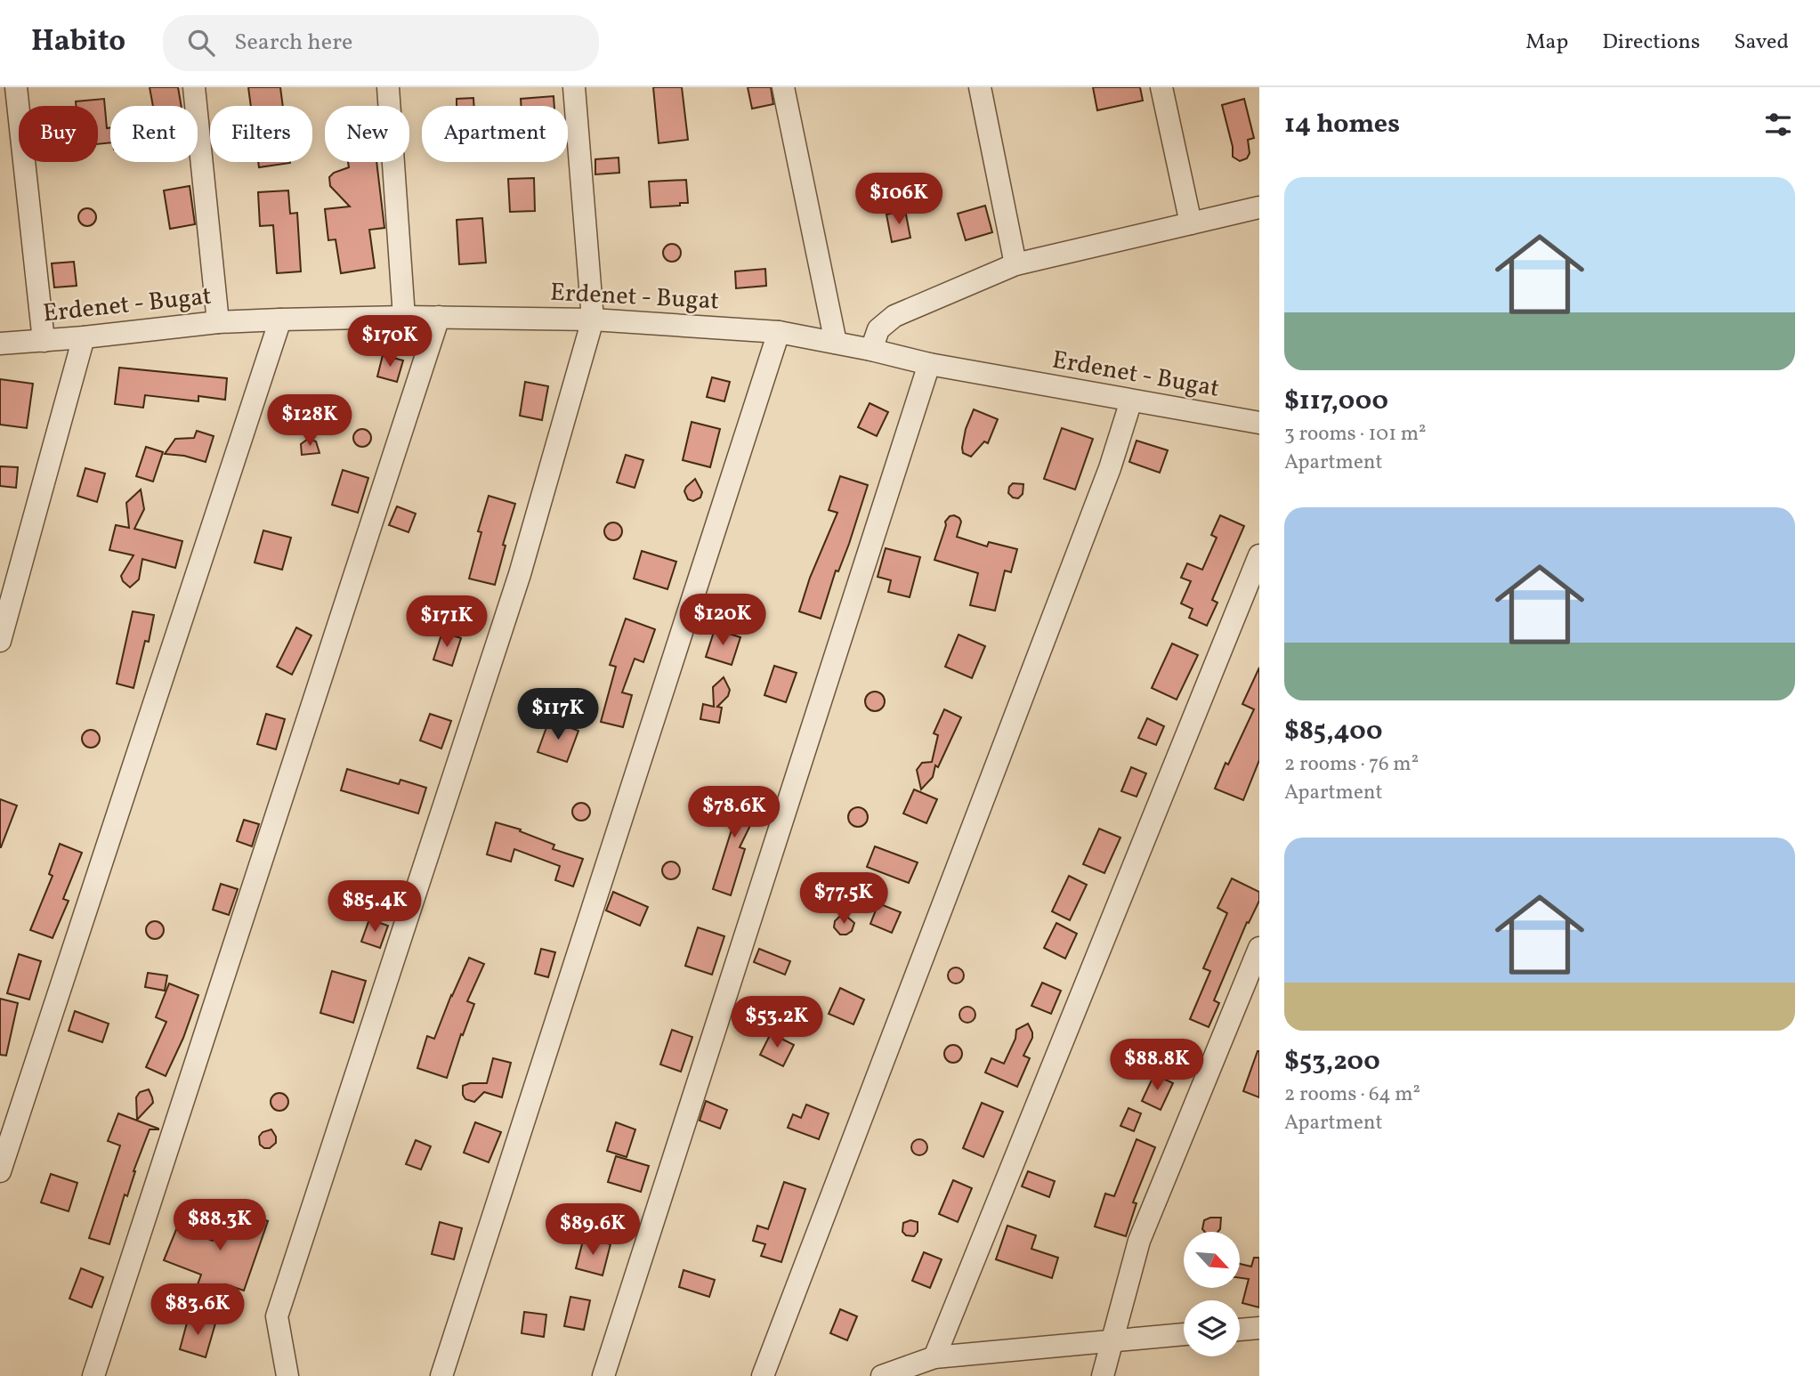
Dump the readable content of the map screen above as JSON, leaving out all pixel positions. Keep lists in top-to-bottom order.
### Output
{
  "streets": {
    "street": ["Erdenet - Bugat"]
  },
  "north": "bottom right",
  "page": {
    "header": "Habito",
    "search": "Search here",
    "nav": ["Map", "Directions", "Saved"],
    "heading": "14 homes",
    "chip": [
      "Buy",
      "Rent",
      "Filters",
      "New",
      "Apartment"
    ],
    "list": [
      {
        "name": "$117,000",
        "note": "3 rooms · 101 m² · Apartment"
      },
      {
        "name": "$85,400",
        "note": "2 rooms · 76 m² · Apartment"
      },
      {
        "name": "$53,200",
        "note": "2 rooms · 64 m² · Apartment"
      }
    ],
    "price": [
      "$106K",
      "$170K",
      "$128K",
      "$120K",
      "$171K",
      "$117K",
      "$78.6K",
      "$77.5K",
      "$85.4K",
      "$53.2K",
      "$88.8K",
      "$88.3K",
      "$89.6K",
      "$83.6K"
    ]
  }
}
